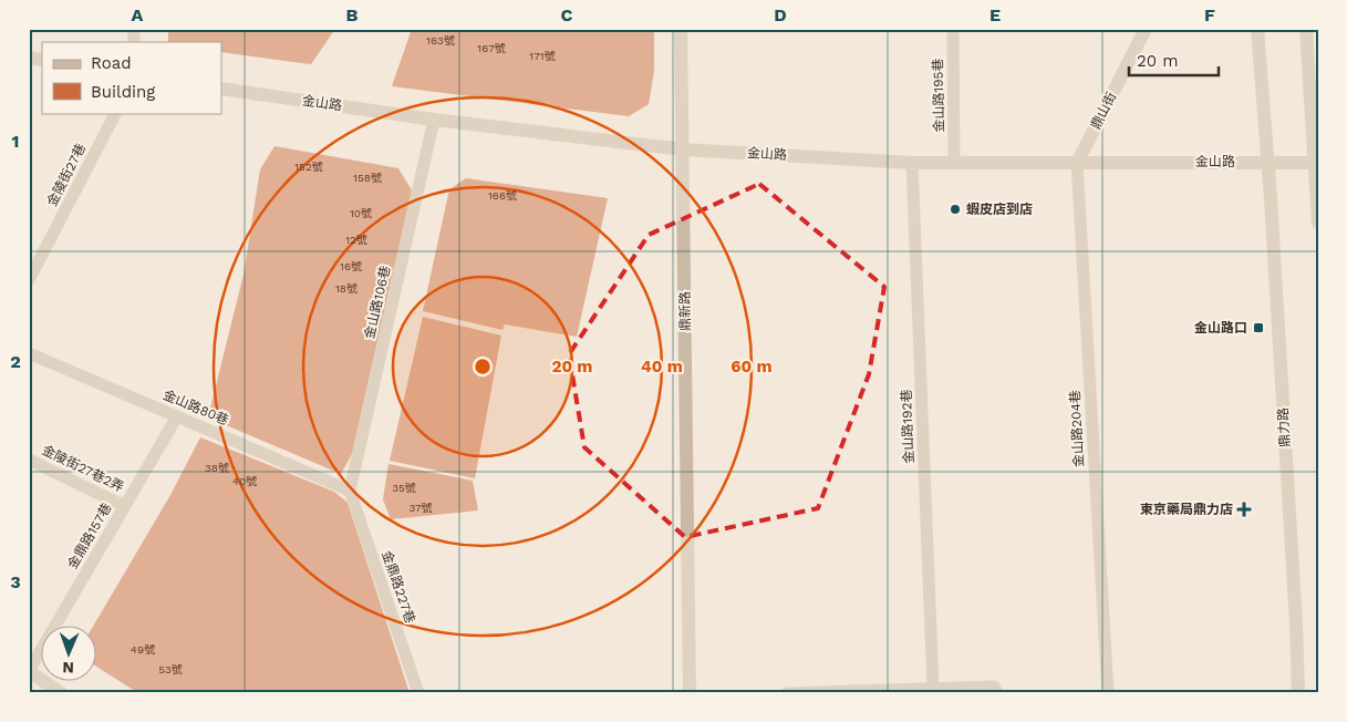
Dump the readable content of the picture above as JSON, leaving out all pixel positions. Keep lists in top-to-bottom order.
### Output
{
  "streets": {
    "street": [
      "金山路",
      "鼎山街",
      "鼎新路",
      "鼎力路"
    ],
    "lane": [
      "金山路195巷",
      "金陵街27巷",
      "金山路106巷",
      "金山路80巷",
      "金山路192巷",
      "金山路204巷",
      "金陵街27巷2弄",
      "金鼎路157巷",
      "金鼎路227巷"
    ]
  },
  "crossings": [
    ["金山路195巷", "金山路"],
    ["金山路", "鼎山街"],
    ["金山路", "金山路106巷"],
    ["金山路", "鼎新路"],
    ["金山路", "金山路192巷"],
    ["金山路", "鼎力路"],
    ["金山路", "金山路204巷"],
    ["鼎山街", "金山路204巷"],
    ["金山路106巷", "金山路80巷"],
    ["金山路106巷", "金鼎路227巷"],
    ["金山路80巷", "金鼎路157巷"],
    ["金山路80巷", "金鼎路227巷"],
    ["金陵街27巷2弄", "金鼎路157巷"]
  ],
  "places": {
    "other": ["蝦皮店到店"],
    "transit": ["金山路口"],
    "health": ["東京藥局鼎力店"]
  },
  "house_numbers": [
    "163號",
    "167號",
    "171號",
    "152號",
    "158號",
    "166號",
    "10號",
    "12號",
    "16號",
    "18號",
    "38號",
    "40號",
    "35號",
    "37號",
    "49號",
    "53號"
  ],
  "legend": ["Road", "Building"],
  "scale_bar": "20 m",
  "north": "bottom",
  "grid": {
    "columns": [
      "A",
      "B",
      "C",
      "D",
      "E",
      "F"
    ],
    "rows": ["1", "2", "3"]
  },
  "rings": ["20 m", "40 m", "60 m"]
}
